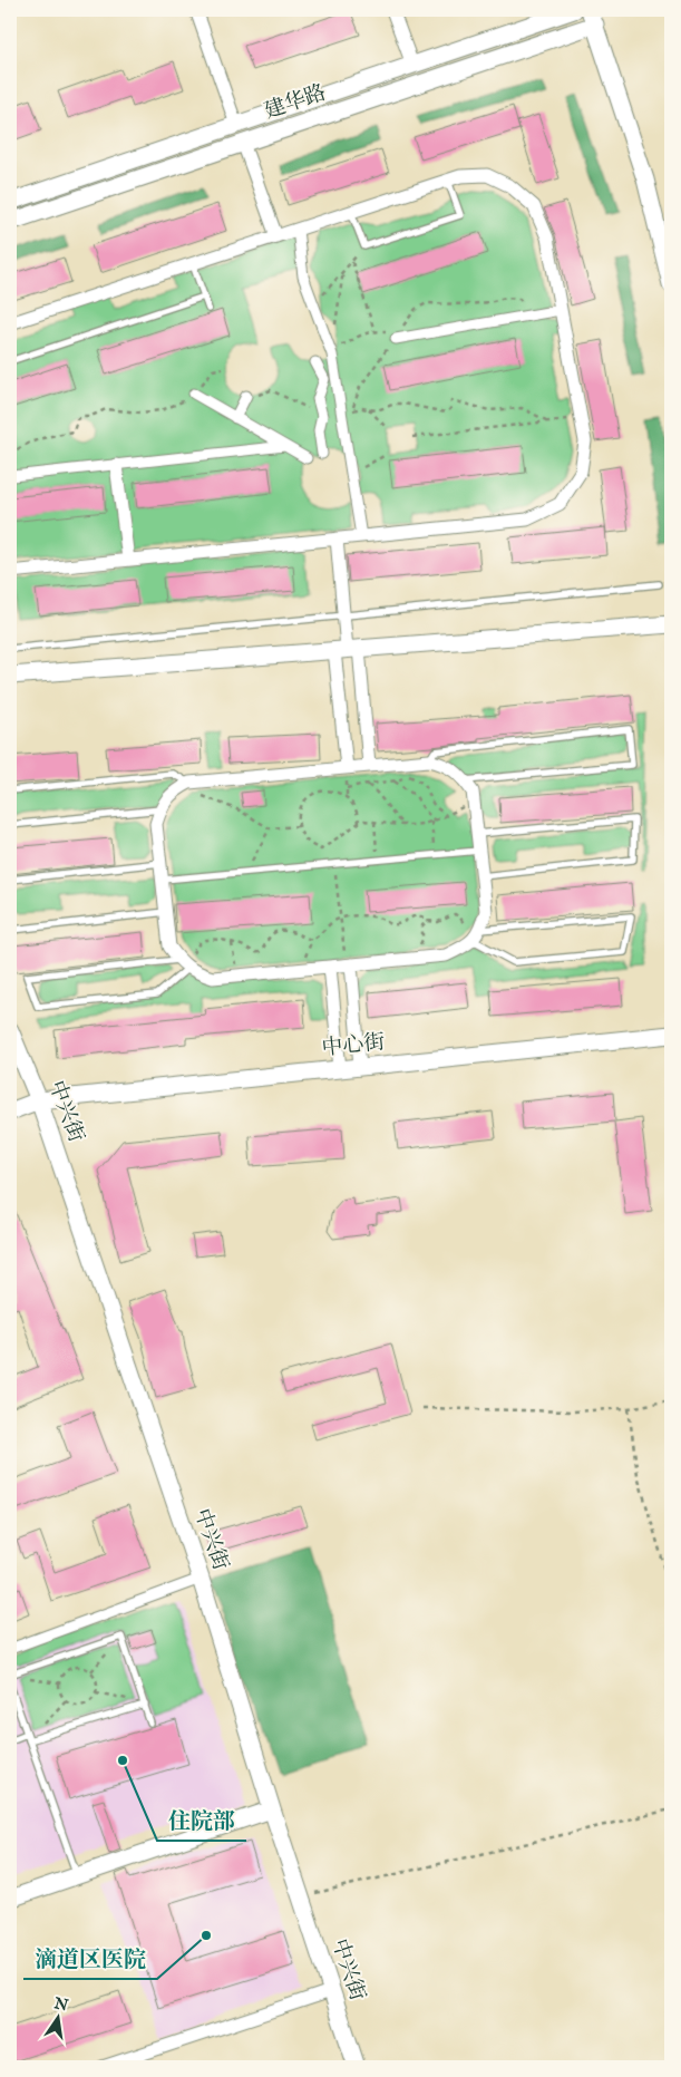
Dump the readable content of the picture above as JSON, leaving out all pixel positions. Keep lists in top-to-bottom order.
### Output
{
  "streets": {
    "street": ["建华路", "中心街", "中兴街"]
  },
  "crossings": [
    ["中心街", "中兴街"]
  ],
  "places": ["住院部", "滴道区医院"],
  "north": "top"
}
